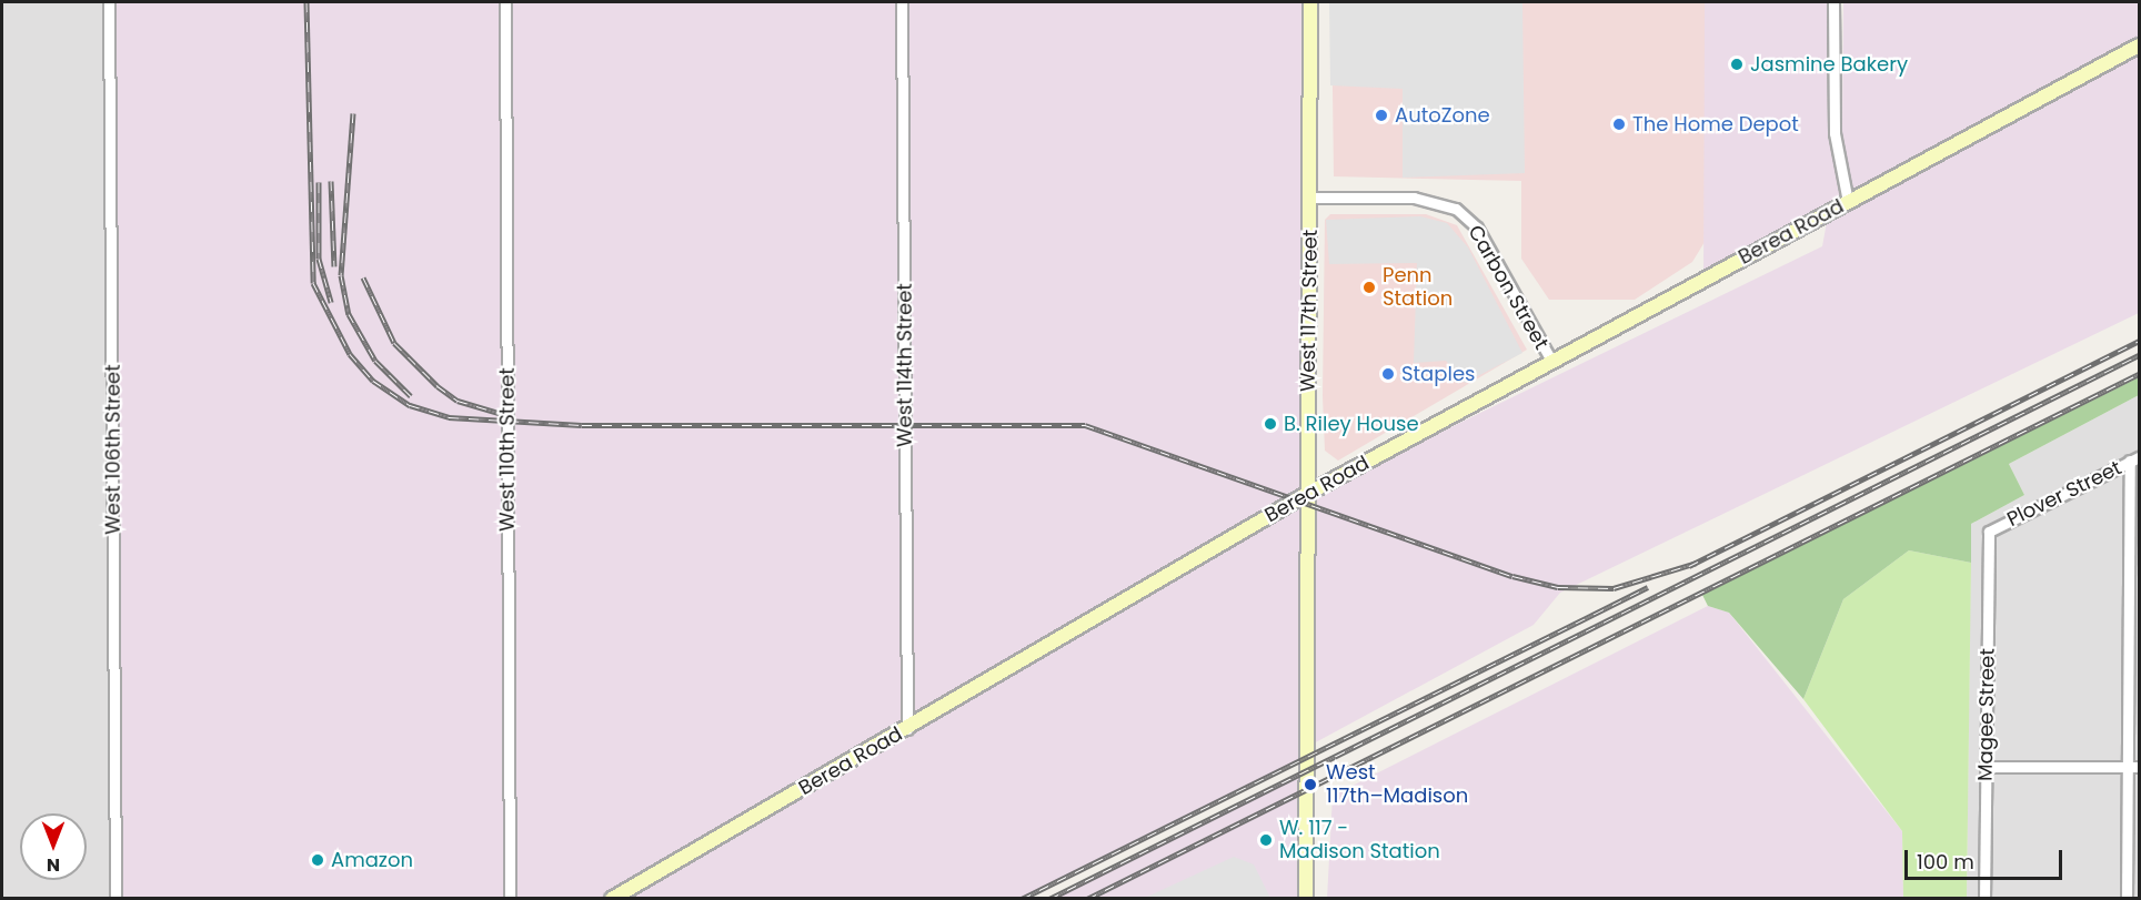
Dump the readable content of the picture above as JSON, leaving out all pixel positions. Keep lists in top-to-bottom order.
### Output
{
  "streets": {
    "main road": ["Berea Road", "West 117th Street"],
    "street": [
      "Carbon Street",
      "West 114th Street",
      "West 106th Street",
      "West 110th Street",
      "Plover Street",
      "Magee Street"
    ]
  },
  "crossings": [
    ["Berea Road", "Carbon Street"],
    ["Berea Road", "West 117th Street"],
    ["Berea Road", "West 114th Street"],
    ["Carbon Street", "West 117th Street"],
    ["Plover Street", "Magee Street"]
  ],
  "places": [
    "Jasmine Bakery",
    "AutoZone",
    "The Home Depot",
    "Penn Station",
    "Staples",
    "B. Riley House",
    "West 117th–Madison",
    "W. 117 - Madison Station",
    "Amazon"
  ],
  "scale_bar": "100 m",
  "north": "bottom"
}
